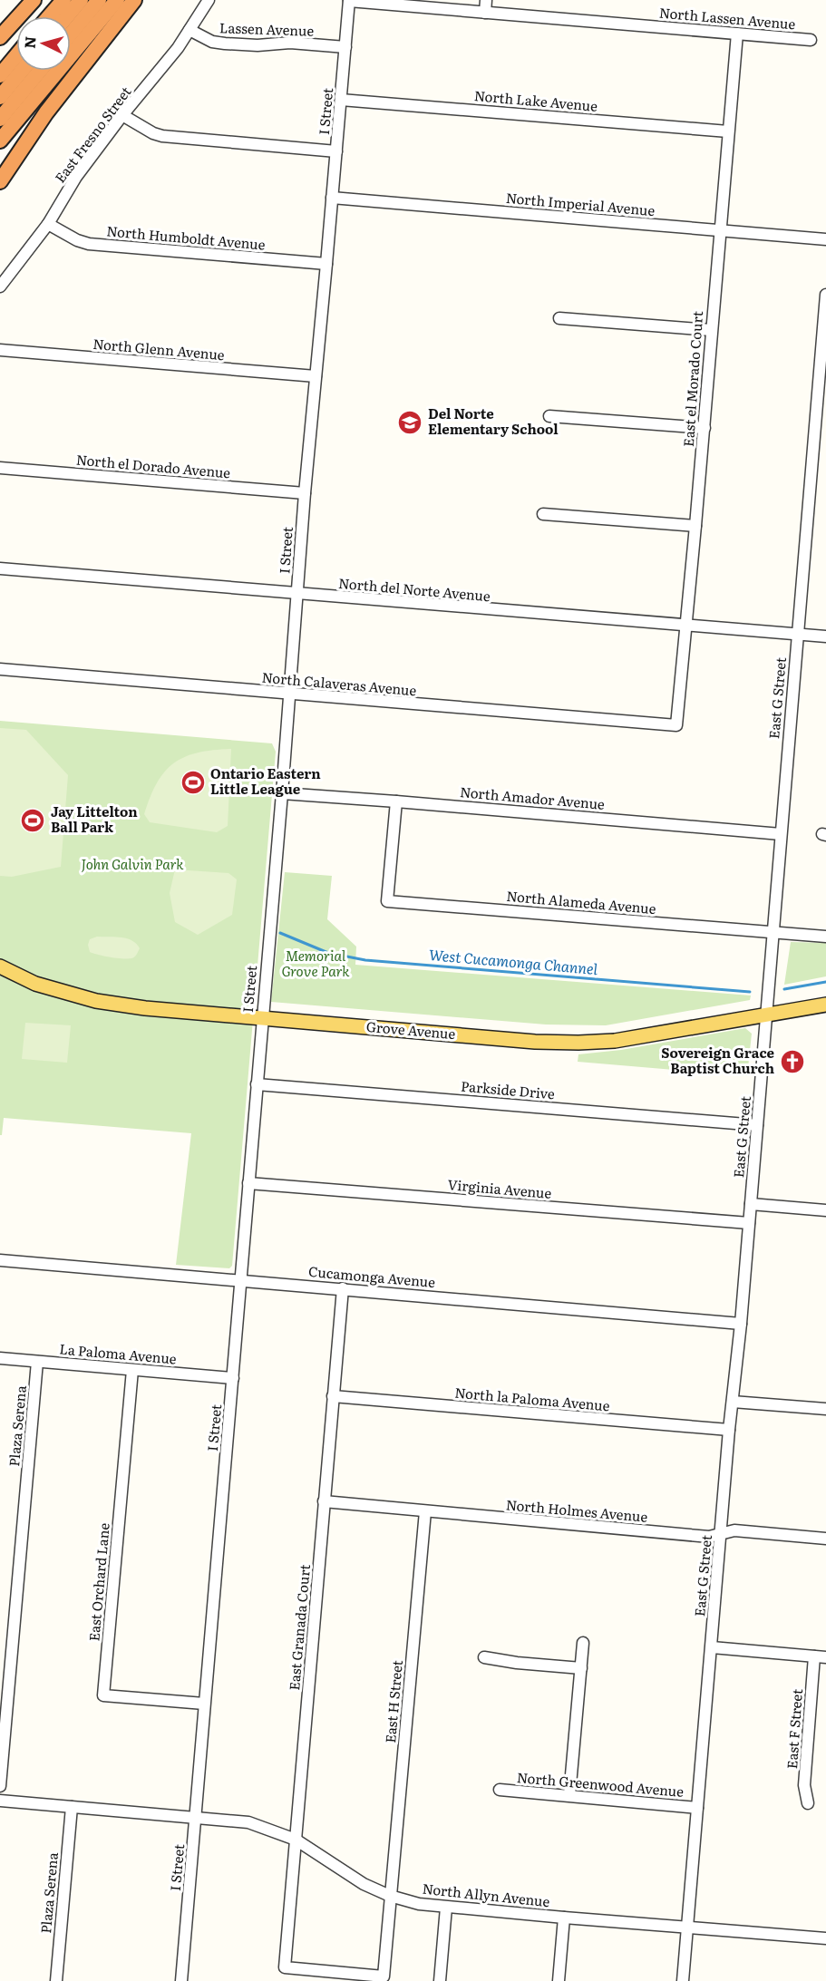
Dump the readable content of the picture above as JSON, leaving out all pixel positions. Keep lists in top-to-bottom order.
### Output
{
  "streets": {
    "main road": ["Grove Avenue"],
    "street": [
      "North Lassen Avenue",
      "Lassen Avenue",
      "North Lake Avenue",
      "I Street",
      "East Fresno Street",
      "North Imperial Avenue",
      "North Humboldt Avenue",
      "North Glenn Avenue",
      "East el Morado Court",
      "North el Dorado Avenue",
      "North del Norte Avenue",
      "North Calaveras Avenue",
      "East G Street",
      "North Amador Avenue",
      "North Alameda Avenue",
      "Parkside Drive",
      "Virginia Avenue",
      "Cucamonga Avenue",
      "La Paloma Avenue",
      "North la Paloma Avenue",
      "Plaza Serena",
      "North Holmes Avenue",
      "East Orchard Lane",
      "East Granada Court",
      "East H Street",
      "East F Street",
      "North Greenwood Avenue",
      "North Allyn Avenue"
    ]
  },
  "crossings": [
    ["North Lassen Avenue", "I Street"],
    ["North Lassen Avenue", "East el Morado Court"],
    ["Lassen Avenue", "I Street"],
    ["Lassen Avenue", "East Fresno Street"],
    ["North Lake Avenue", "I Street"],
    ["North Lake Avenue", "East el Morado Court"],
    ["I Street", "North Imperial Avenue"],
    ["I Street", "North Humboldt Avenue"],
    ["I Street", "North Glenn Avenue"],
    ["I Street", "North el Dorado Avenue"],
    ["I Street", "North del Norte Avenue"],
    ["I Street", "North Calaveras Avenue"],
    ["I Street", "North Amador Avenue"],
    ["I Street", "Grove Avenue"],
    ["I Street", "Parkside Drive"],
    ["I Street", "Virginia Avenue"],
    ["I Street", "Cucamonga Avenue"],
    ["I Street", "La Paloma Avenue"],
    ["I Street", "East Orchard Lane"],
    ["I Street", "North Allyn Avenue"],
    ["East Fresno Street", "North Humboldt Avenue"],
    ["North Imperial Avenue", "East el Morado Court"],
    ["East el Morado Court", "North del Norte Avenue"],
    ["East el Morado Court", "North Calaveras Avenue"],
    ["North del Norte Avenue", "East G Street"],
    ["East G Street", "North Amador Avenue"],
    ["East G Street", "North Alameda Avenue"],
    ["East G Street", "Grove Avenue"],
    ["East G Street", "Parkside Drive"],
    ["East G Street", "Virginia Avenue"],
    ["East G Street", "Cucamonga Avenue"],
    ["East G Street", "North la Paloma Avenue"],
    ["East G Street", "North Holmes Avenue"],
    ["East G Street", "North Greenwood Avenue"],
    ["East G Street", "North Allyn Avenue"],
    ["North Amador Avenue", "North Alameda Avenue"],
    ["Cucamonga Avenue", "East Granada Court"],
    ["La Paloma Avenue", "Plaza Serena"],
    ["La Paloma Avenue", "East Orchard Lane"],
    ["North la Paloma Avenue", "East Granada Court"],
    ["Plaza Serena", "North Allyn Avenue"],
    ["North Holmes Avenue", "East Granada Court"],
    ["North Holmes Avenue", "East H Street"],
    ["East Granada Court", "East H Street"],
    ["East Granada Court", "North Allyn Avenue"],
    ["East H Street", "North Allyn Avenue"]
  ],
  "water": ["West Cucamonga Channel"],
  "parks": ["John Galvin Park", "Memorial Grove Park"],
  "places": {
    "school or university": ["Del Norte Elementary School"],
    "sports": ["Ontario Eastern Little League", "Jay Littelton Ball Park"],
    "church": ["Sovereign Grace Baptist Church"]
  },
  "north": "left"
}
